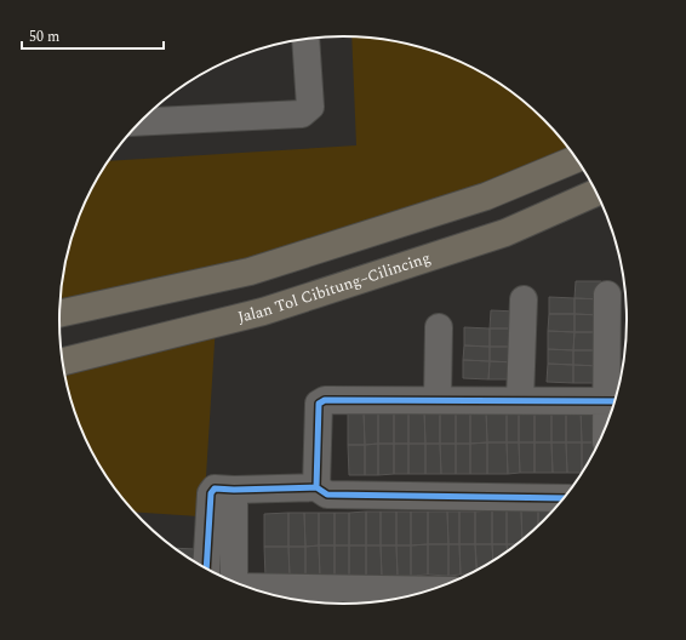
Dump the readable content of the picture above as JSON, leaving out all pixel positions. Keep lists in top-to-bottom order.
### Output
{
  "streets": {
    "highway": ["Jalan Tol Cibitung–Cilincing"]
  },
  "scale_bar": "50 m"
}
